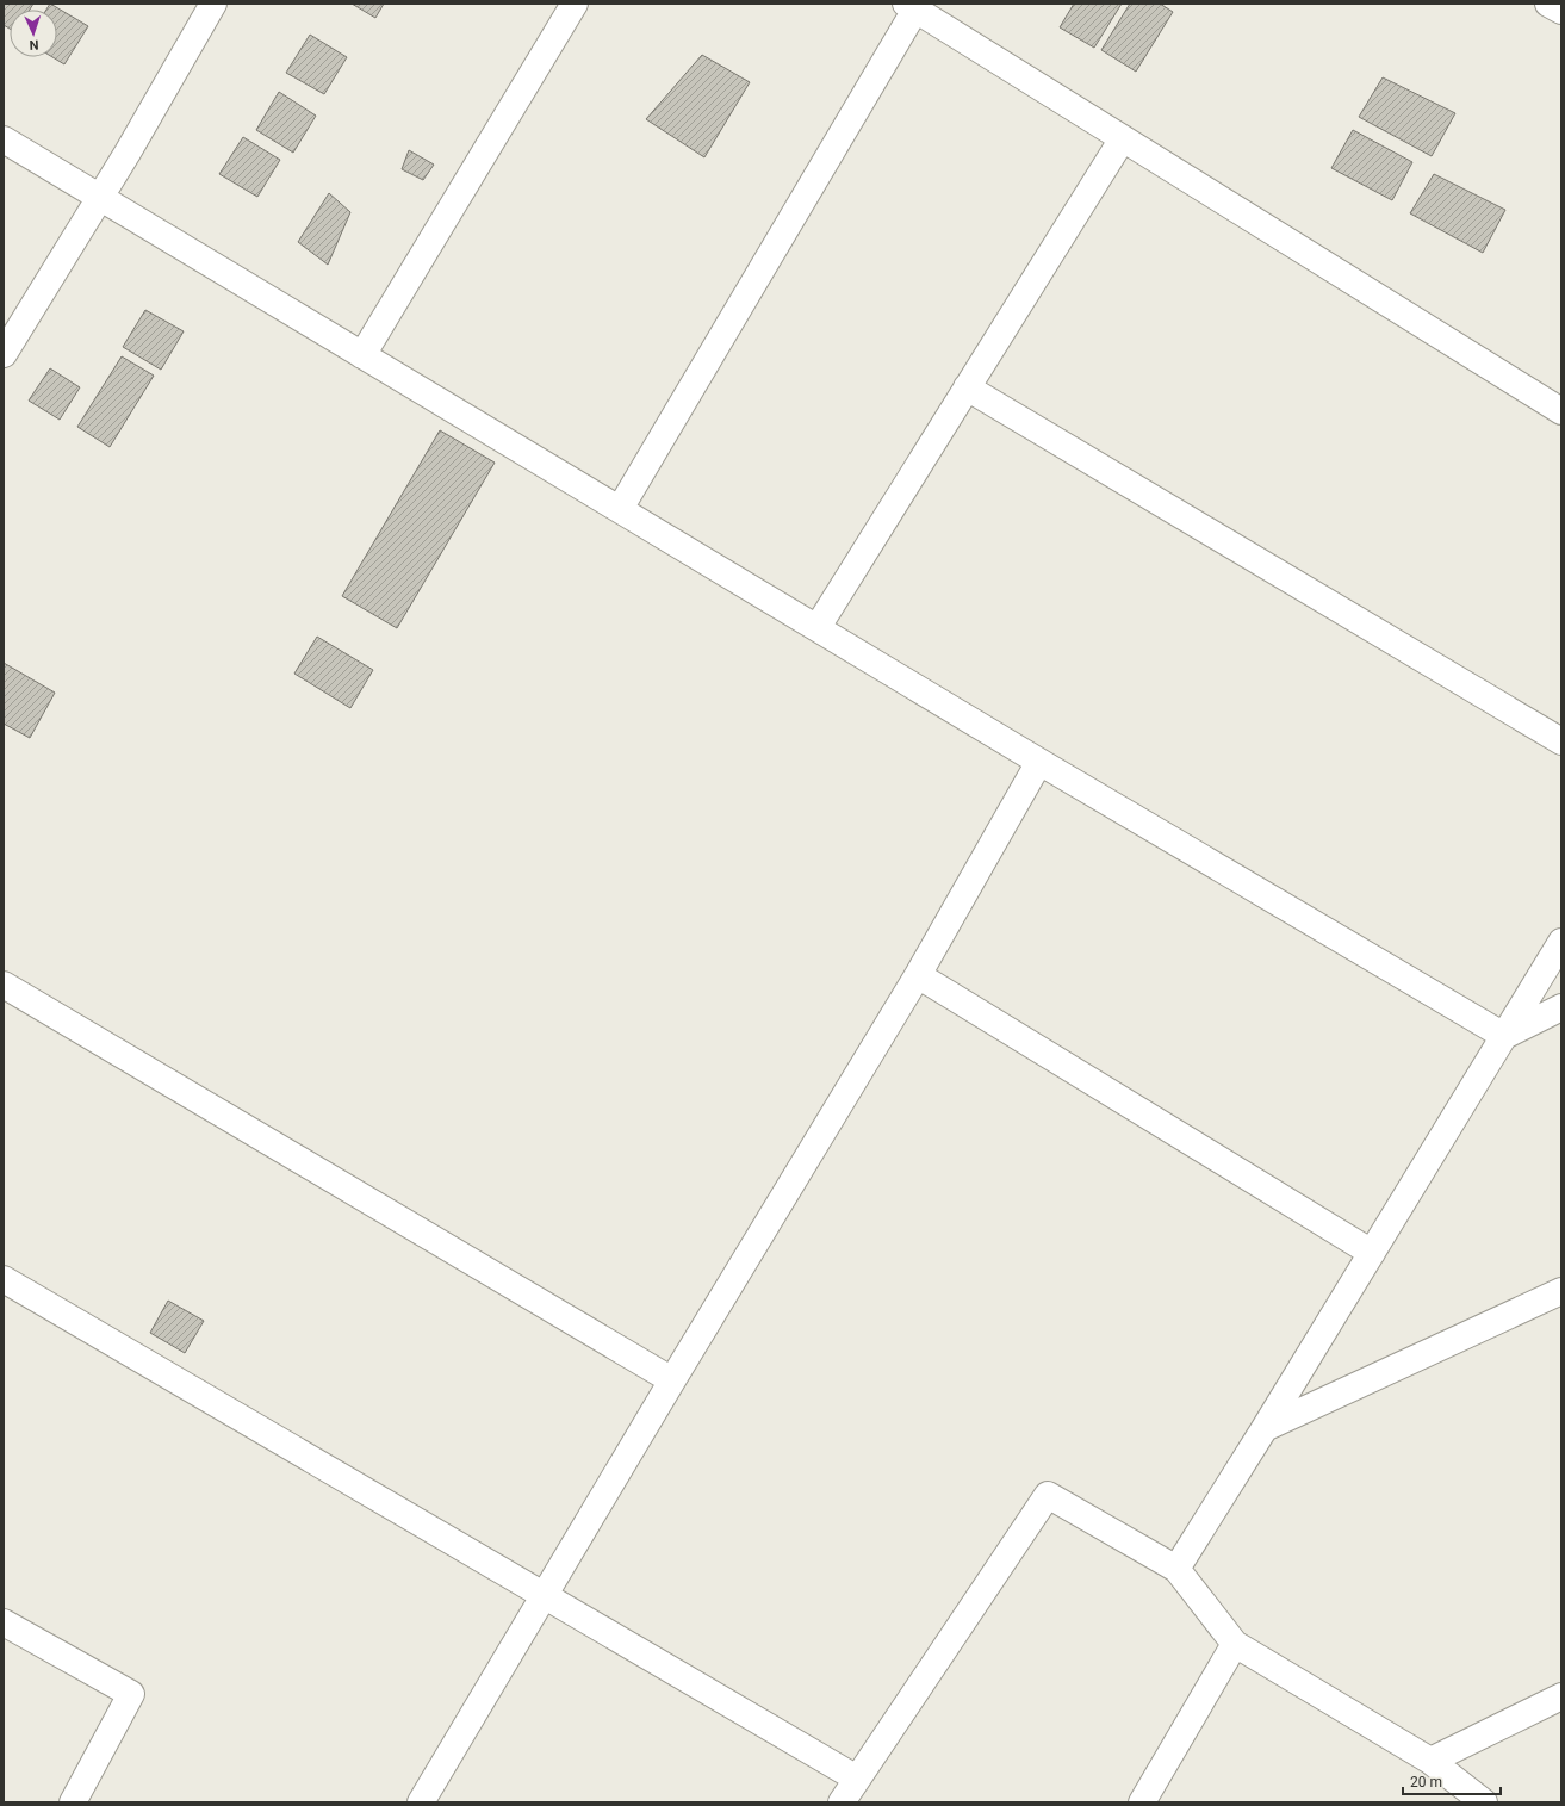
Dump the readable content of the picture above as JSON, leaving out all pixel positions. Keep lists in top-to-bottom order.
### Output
{
  "scale_bar": "20 m",
  "north": "bottom"
}
